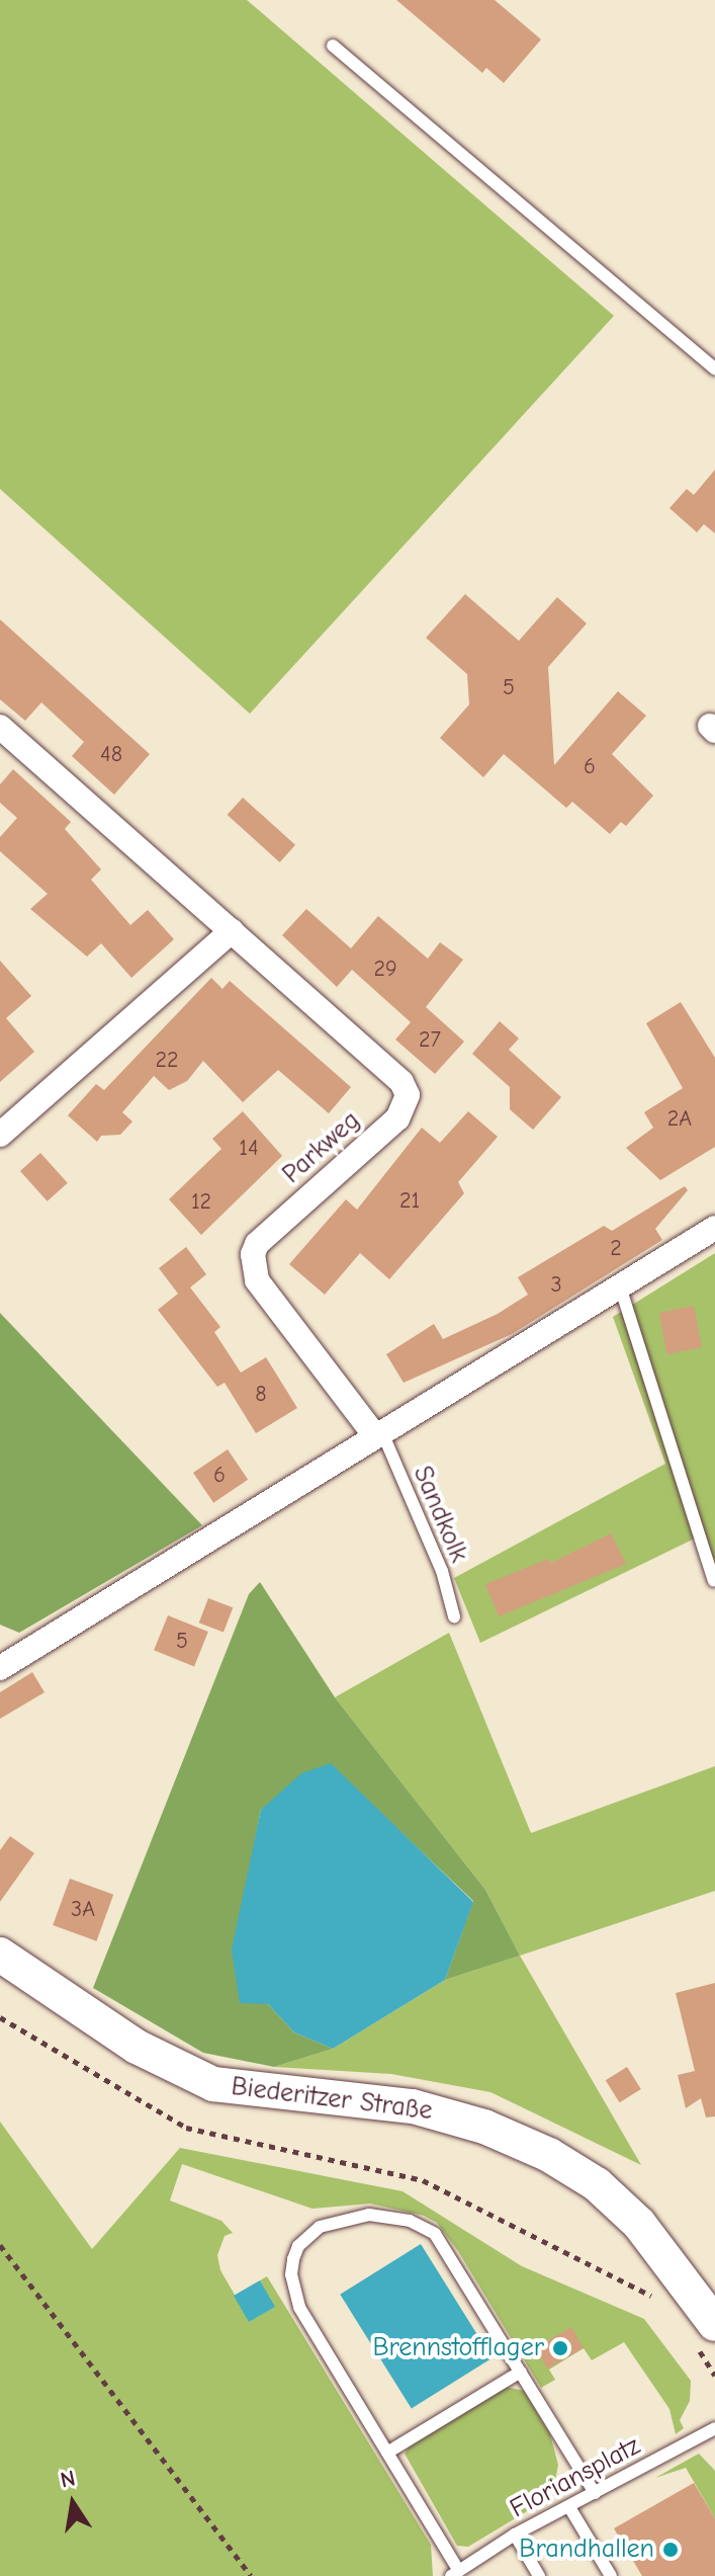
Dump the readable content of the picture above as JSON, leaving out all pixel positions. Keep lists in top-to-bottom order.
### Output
{
  "streets": {
    "street": ["Parkweg", "Biederitzer Straße"],
    "lane": ["Sandkolk", "Floriansplatz"]
  },
  "crossings": [
    ["Parkweg", "Sandkolk"]
  ],
  "places": ["Brennstofflager", "Brandhallen"],
  "house_numbers": [
    "5",
    "48",
    "6",
    "29",
    "27",
    "22",
    "2A",
    "14",
    "21",
    "12",
    "2",
    "3",
    "8",
    "6",
    "5",
    "3A"
  ],
  "north": "top"
}
